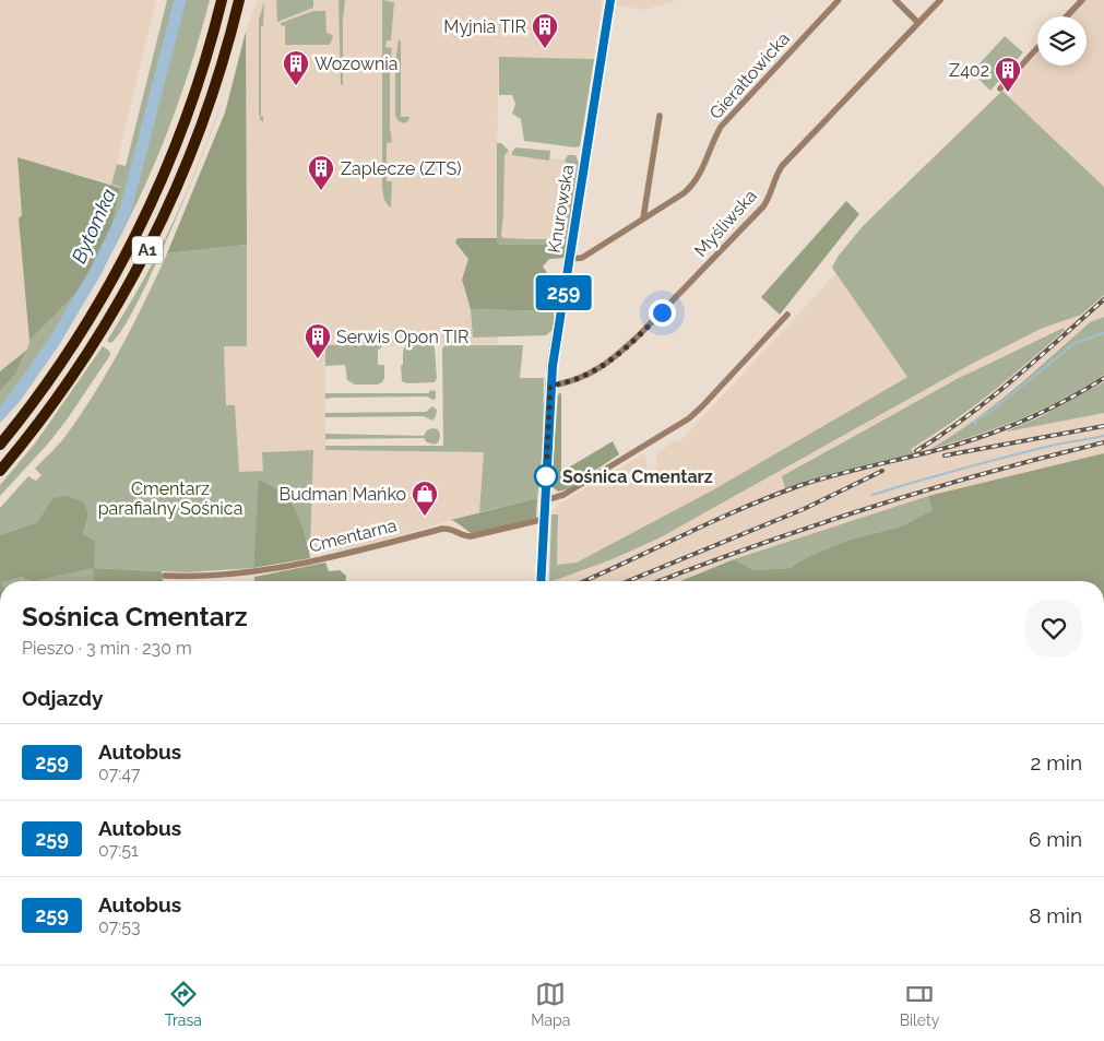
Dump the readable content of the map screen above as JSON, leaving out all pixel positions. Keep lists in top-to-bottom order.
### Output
{
  "streets": {
    "highway": ["A1"],
    "street": [
      "Gierałtowicka",
      "Knurowska",
      "Myśliwska",
      "Cmentarna"
    ]
  },
  "crossings": [
    ["Gierałtowicka", "Knurowska"],
    ["Knurowska", "Myśliwska"],
    ["Knurowska", "Cmentarna"]
  ],
  "water": ["Bytomka"],
  "parks": ["Cmentarz parafialny Sośnica"],
  "places": {
    "building": [
      "Myjnia TIR",
      "Wozownia",
      "Z402",
      "Zaplecze (ZTS)",
      "Serwis Opon TIR"
    ],
    "other": ["Sośnica Cmentarz"],
    "shop": ["Budman Mańko"]
  },
  "lines": ["bus line 259"],
  "page": {
    "on_map": "259",
    "heading": [
      ["Sośnica Cmentarz", "Pieszo · 3 min · 230 m"],
      "Odjazdy"
    ],
    "list": [
      {
        "mark": "259",
        "name": "Autobus",
        "note": "07:47",
        "value": "2 min"
      },
      {
        "mark": "259",
        "name": "Autobus",
        "note": "07:51",
        "value": "6 min"
      },
      {
        "mark": "259",
        "name": "Autobus",
        "note": "07:53",
        "value": "8 min"
      }
    ],
    "tabs": ["Trasa", "Mapa", "Bilety"]
  }
}
